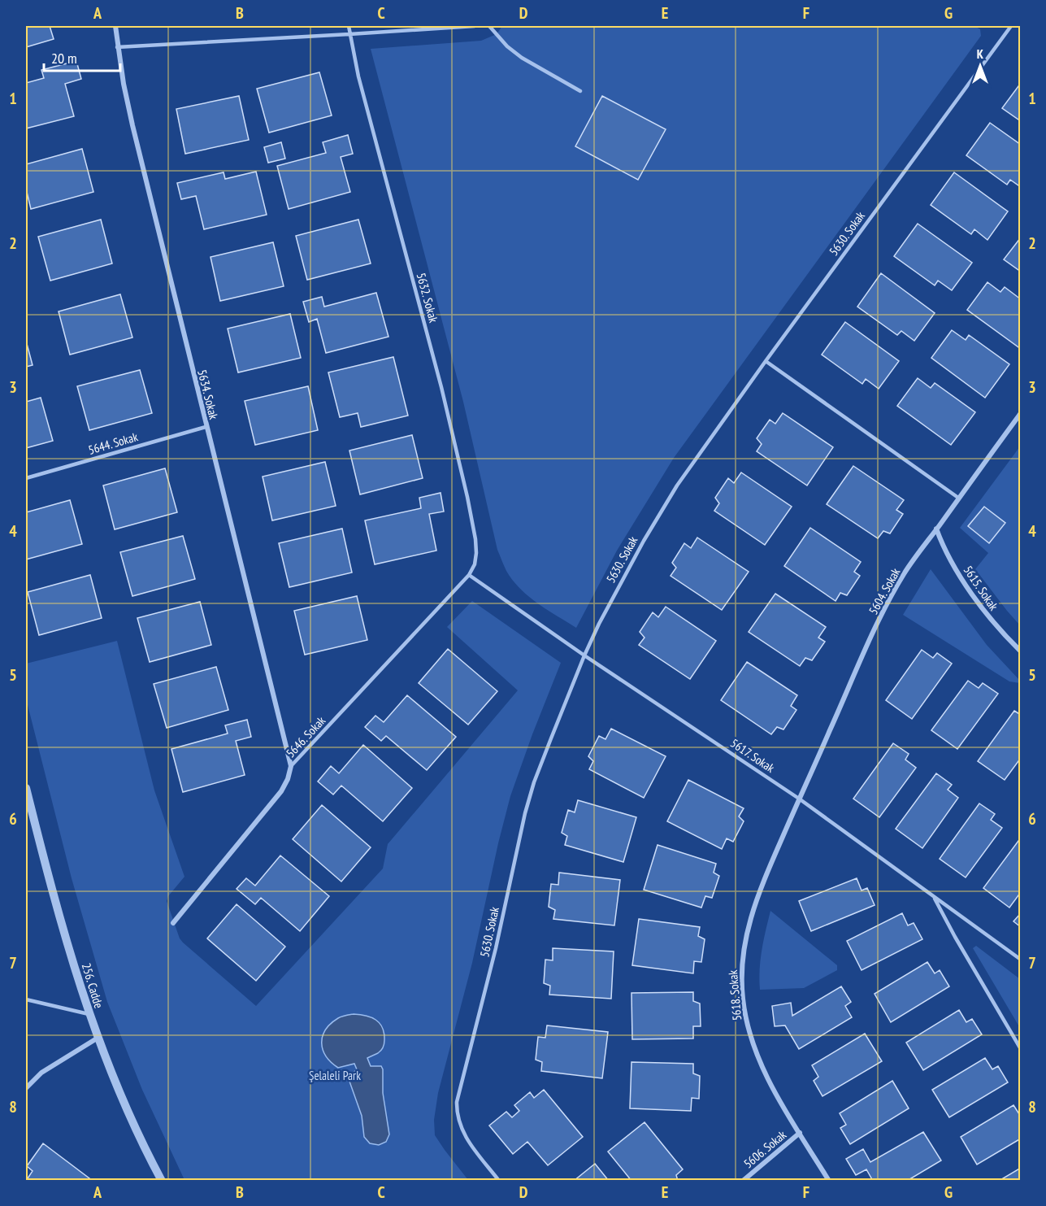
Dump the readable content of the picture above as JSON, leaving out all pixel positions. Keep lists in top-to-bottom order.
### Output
{
  "streets": {
    "street": [
      "5634. Sokak",
      "5615. Sokak",
      "5604. Sokak",
      "5646. Sokak",
      "256. Cadde",
      "5618. Sokak",
      "5606. Sokak"
    ],
    "lane": [
      "5630. Sokak",
      "5632. Sokak",
      "5644. Sokak",
      "5617. Sokak"
    ]
  },
  "crossings": [
    ["5630. Sokak", "5617. Sokak"],
    ["5632. Sokak", "5646. Sokak"],
    ["5632. Sokak", "5617. Sokak"],
    ["5634. Sokak", "5644. Sokak"],
    ["5634. Sokak", "5646. Sokak"],
    ["5615. Sokak", "5604. Sokak"],
    ["5604. Sokak", "5617. Sokak"],
    ["5604. Sokak", "5618. Sokak"],
    ["5646. Sokak", "5617. Sokak"],
    ["5617. Sokak", "5618. Sokak"],
    ["5618. Sokak", "5606. Sokak"]
  ],
  "parks": ["Şelaleli Park"],
  "scale_bar": "20 m",
  "north": "top",
  "grid": {
    "columns": [
      "A",
      "B",
      "C",
      "D",
      "E",
      "F",
      "G"
    ],
    "rows": [
      "1",
      "2",
      "3",
      "4",
      "5",
      "6",
      "7",
      "8"
    ]
  }
}
